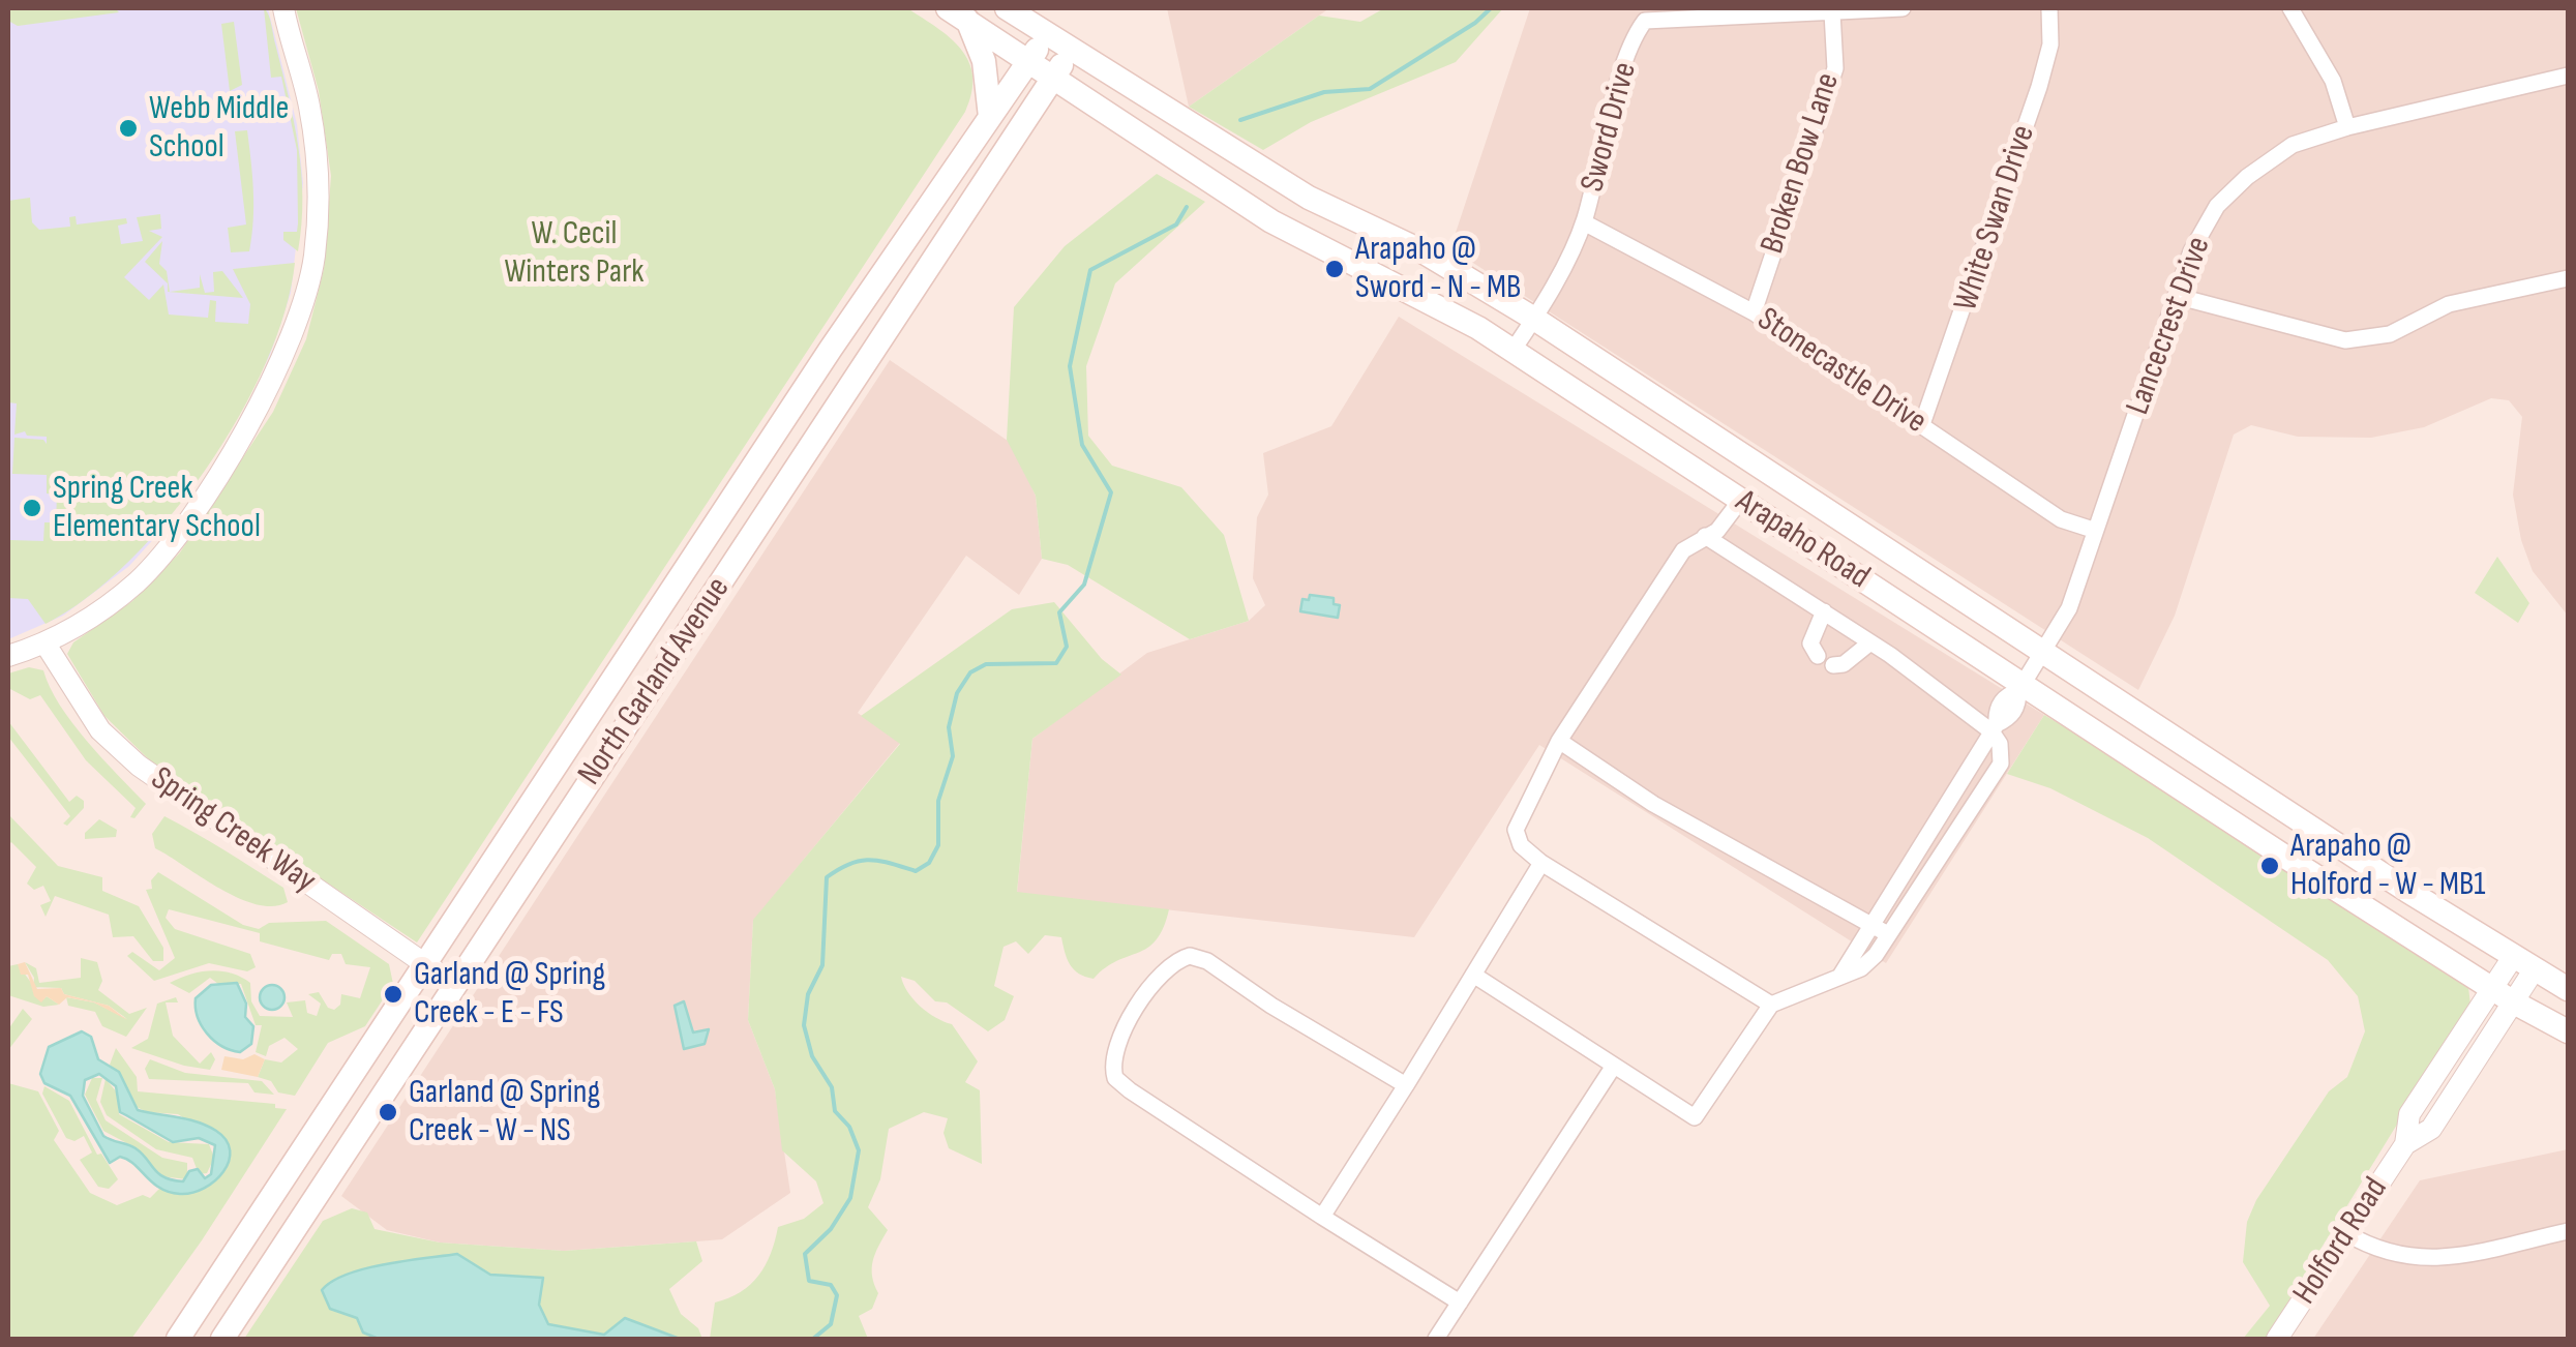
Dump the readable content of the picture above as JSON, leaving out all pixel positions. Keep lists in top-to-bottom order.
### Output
{
  "streets": {
    "main road": ["Arapaho Road", "North Garland Avenue"],
    "street": [
      "Sword Drive",
      "Broken Bow Lane",
      "White Swan Drive",
      "Lancecrest Drive",
      "Stonecastle Drive",
      "Spring Creek Way",
      "Holford Road"
    ]
  },
  "crossings": [
    ["Sword Drive", "Broken Bow Lane"],
    ["Sword Drive", "Stonecastle Drive"],
    ["Sword Drive", "Arapaho Road"],
    ["Broken Bow Lane", "Stonecastle Drive"],
    ["White Swan Drive", "Stonecastle Drive"],
    ["Lancecrest Drive", "Stonecastle Drive"],
    ["Lancecrest Drive", "Arapaho Road"],
    ["Arapaho Road", "North Garland Avenue"],
    ["Arapaho Road", "Holford Road"],
    ["North Garland Avenue", "Spring Creek Way"]
  ],
  "parks": ["W. Cecil Winters Park"],
  "places": [
    "Webb Middle School",
    "Arapaho @ Sword - N - MB",
    "Spring Creek Elementary School",
    "Arapaho @ Holford - W - MB1",
    "Garland @ Spring Creek - E - FS",
    "Garland @ Spring Creek - W - NS"
  ]
}
